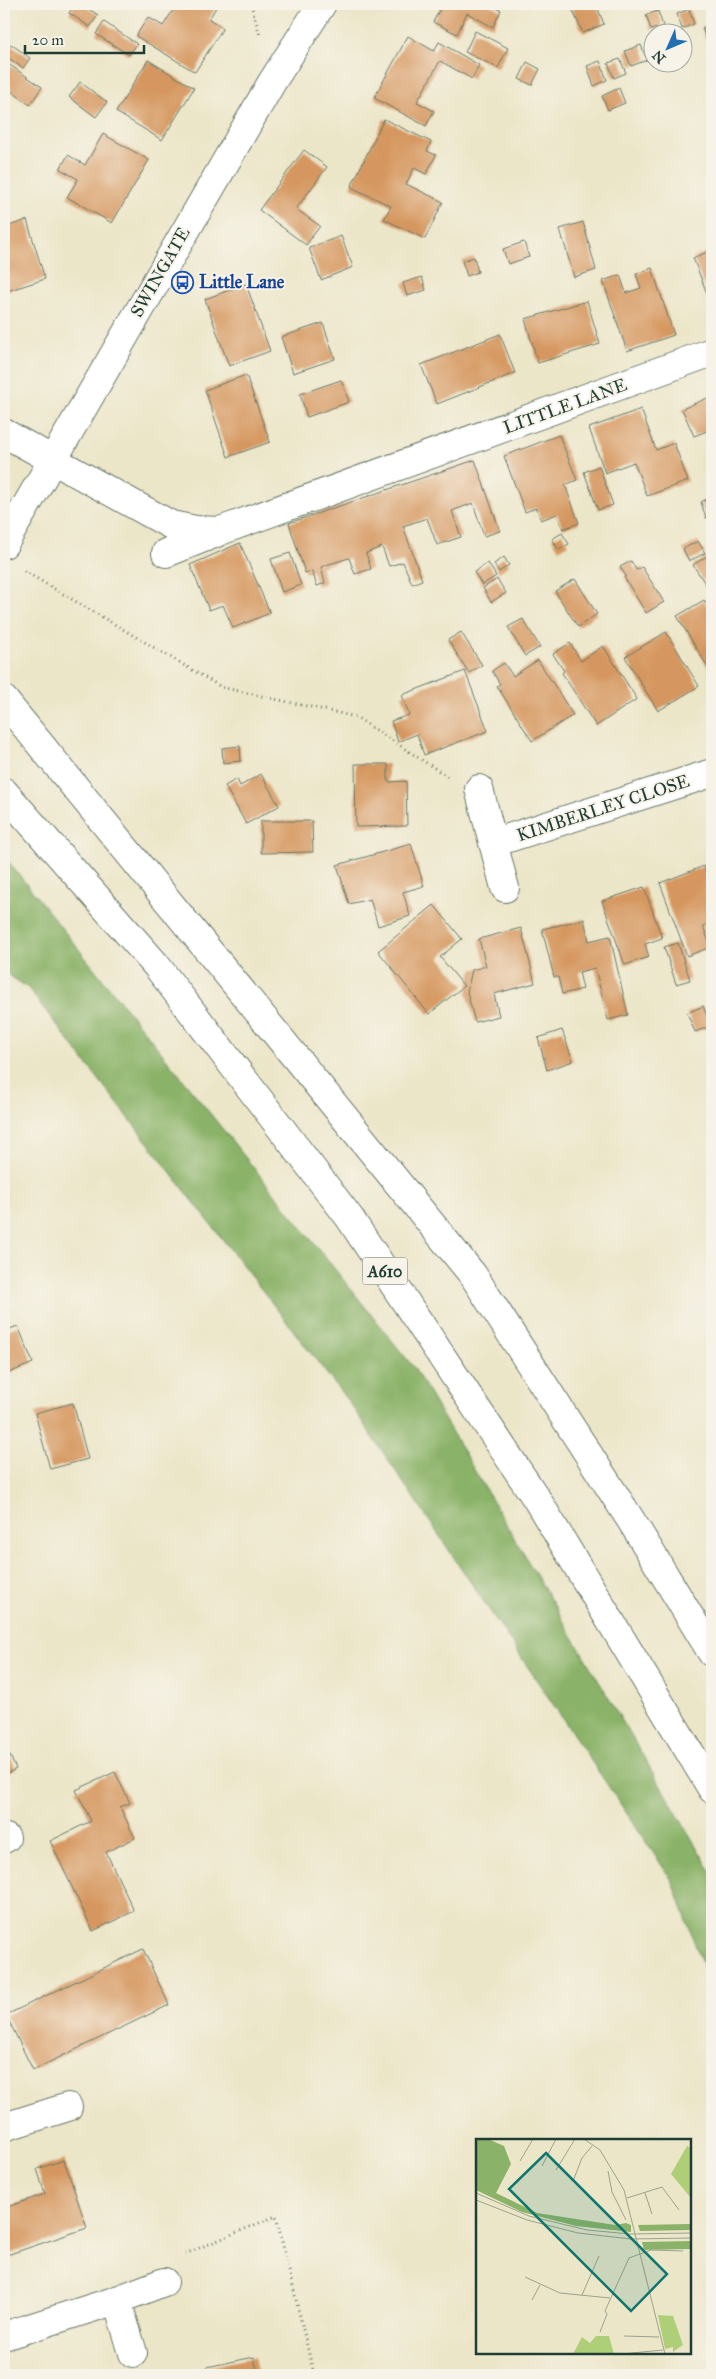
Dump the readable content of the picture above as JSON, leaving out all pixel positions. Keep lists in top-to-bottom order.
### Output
{
  "streets": {
    "main road": [
      "SWINGATE",
      "LITTLE LANE",
      "KIMBERLEY CLOSE",
      "A610"
    ]
  },
  "crossings": [
    ["SWINGATE", "LITTLE LANE"]
  ],
  "places": {
    "bus stop": ["Little Lane"]
  },
  "scale_bar": "20 m",
  "north": "bottom left"
}
